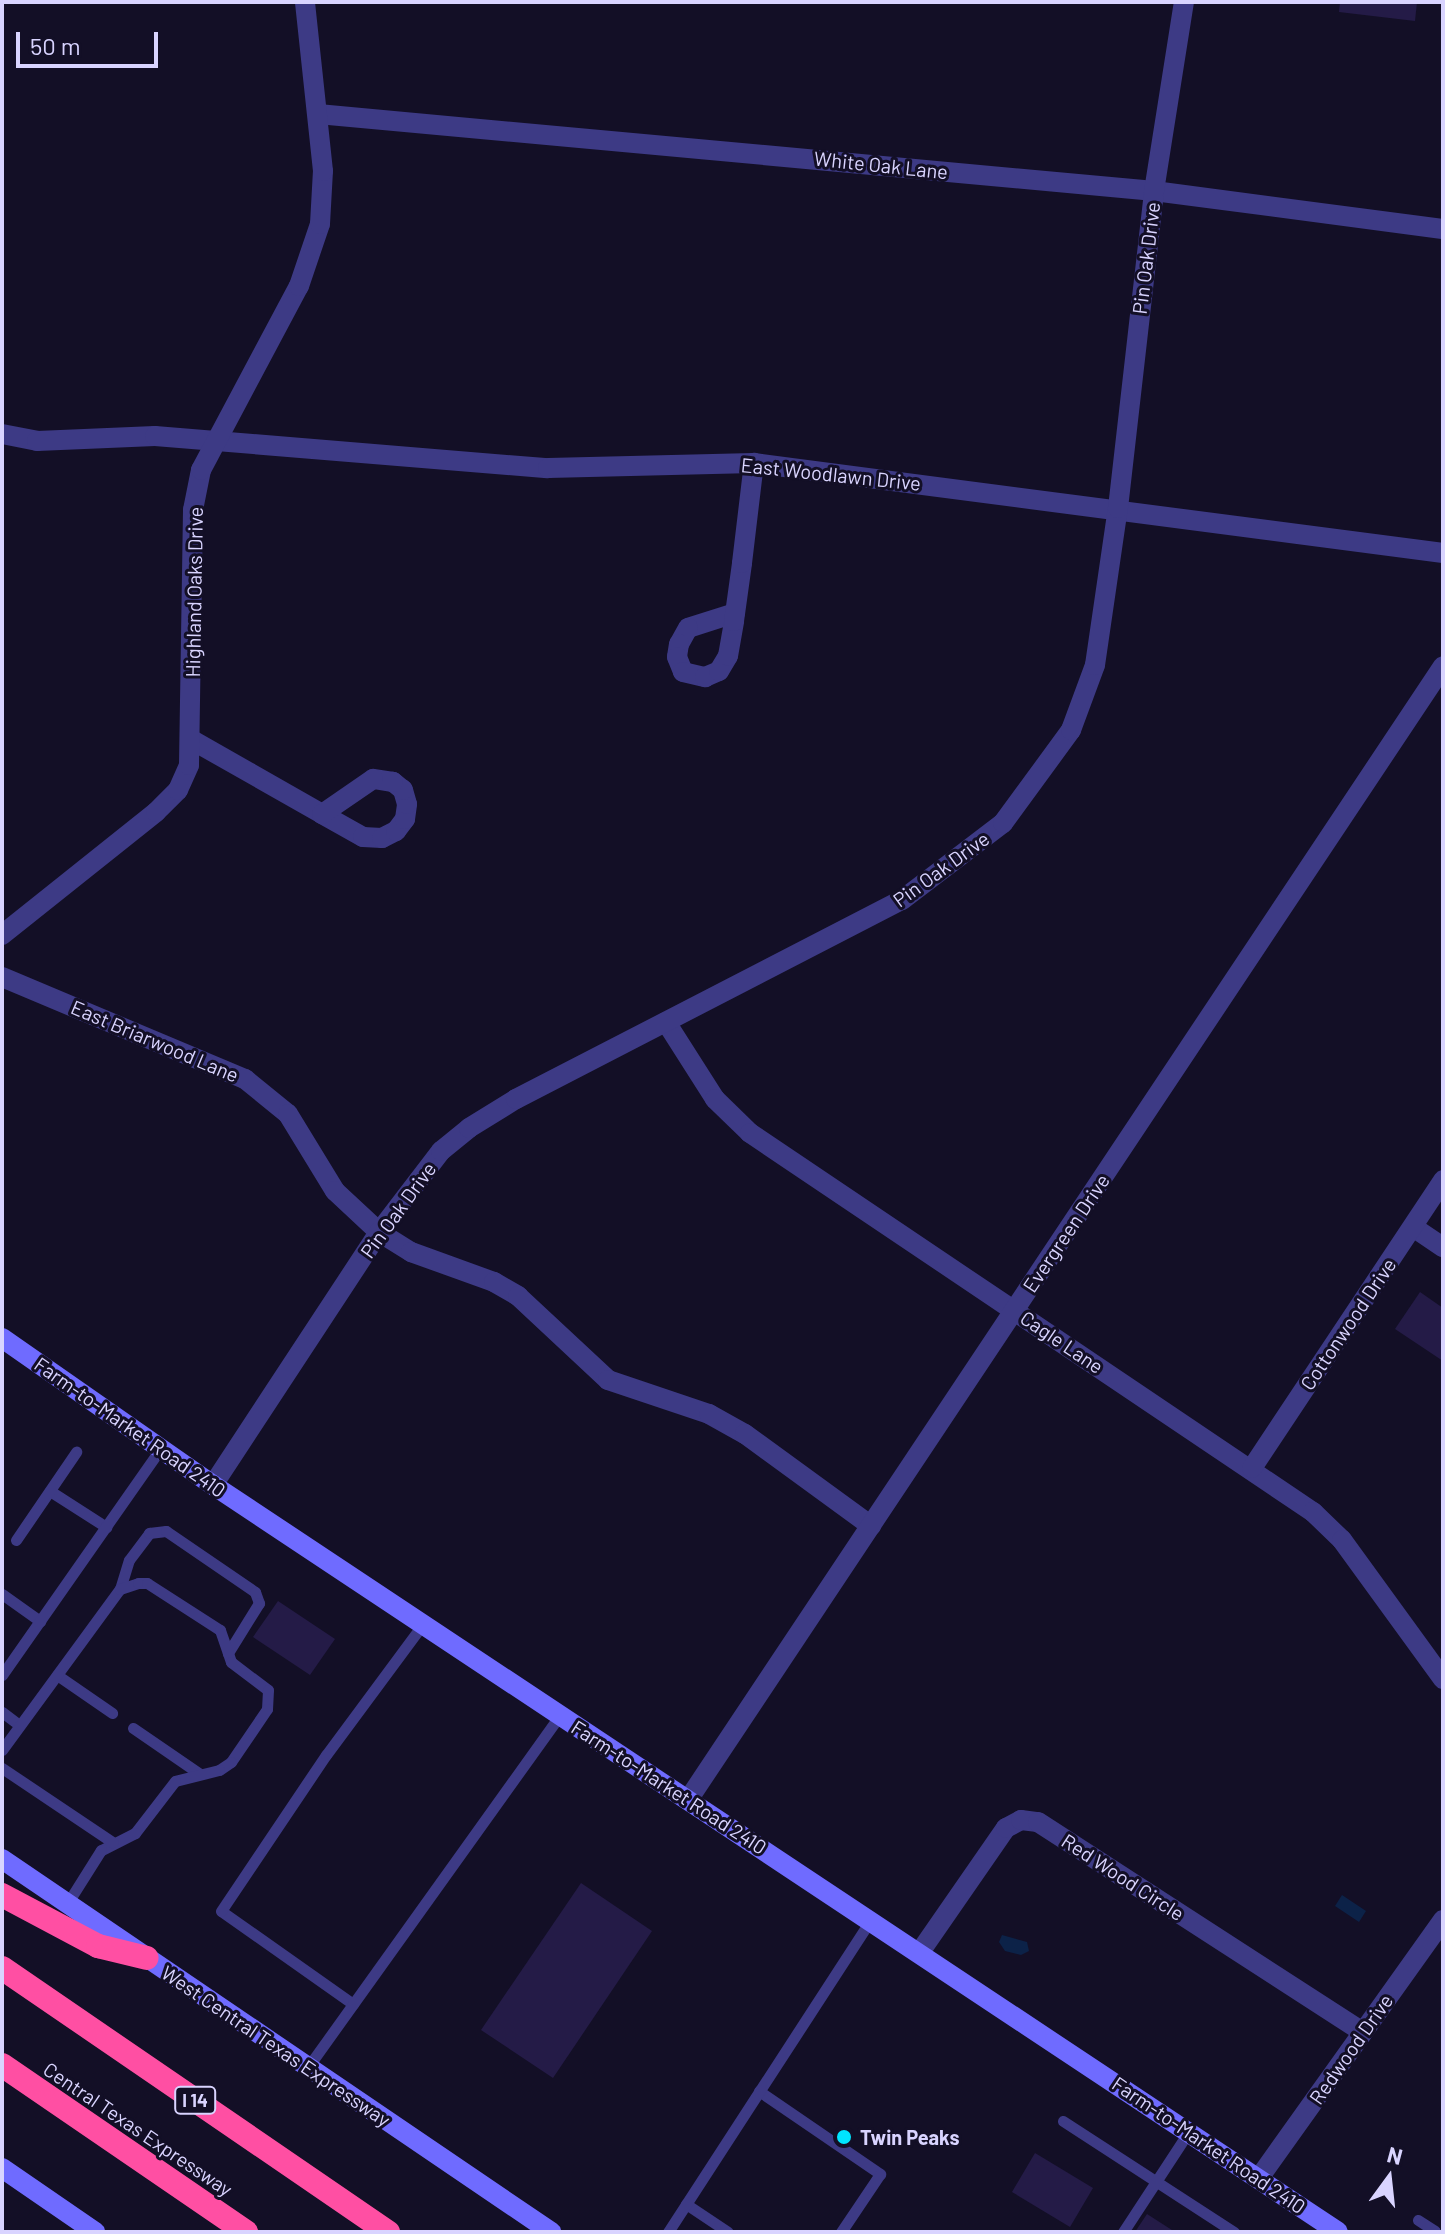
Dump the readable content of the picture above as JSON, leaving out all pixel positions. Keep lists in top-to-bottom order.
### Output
{
  "streets": {
    "highway": ["I 14", "Central Texas Expressway"],
    "main road": ["Farm-to-Market Road 2410", "West Central Texas Expressway"],
    "street": [
      "White Oak Lane",
      "Pin Oak Drive",
      "East Woodlawn Drive",
      "Highland Oaks Drive",
      "East Briarwood Lane",
      "Evergreen Drive",
      "Cottonwood Drive",
      "Cagle Lane",
      "Red Wood Circle",
      "Redwood Drive"
    ]
  },
  "crossings": [
    ["White Oak Lane", "Pin Oak Drive"],
    ["White Oak Lane", "Highland Oaks Drive"],
    ["Pin Oak Drive", "East Woodlawn Drive"],
    ["Pin Oak Drive", "East Briarwood Lane"],
    ["Pin Oak Drive", "Cagle Lane"],
    ["Pin Oak Drive", "Farm-to-Market Road 2410"],
    ["East Woodlawn Drive", "Highland Oaks Drive"],
    ["East Briarwood Lane", "Evergreen Drive"],
    ["Evergreen Drive", "Cagle Lane"],
    ["Evergreen Drive", "Farm-to-Market Road 2410"],
    ["Cottonwood Drive", "Cagle Lane"],
    ["Farm-to-Market Road 2410", "Red Wood Circle"],
    ["Farm-to-Market Road 2410", "Redwood Drive"],
    ["Red Wood Circle", "Redwood Drive"]
  ],
  "places": ["Twin Peaks"],
  "scale_bar": "50 m",
  "north": "top"
}
